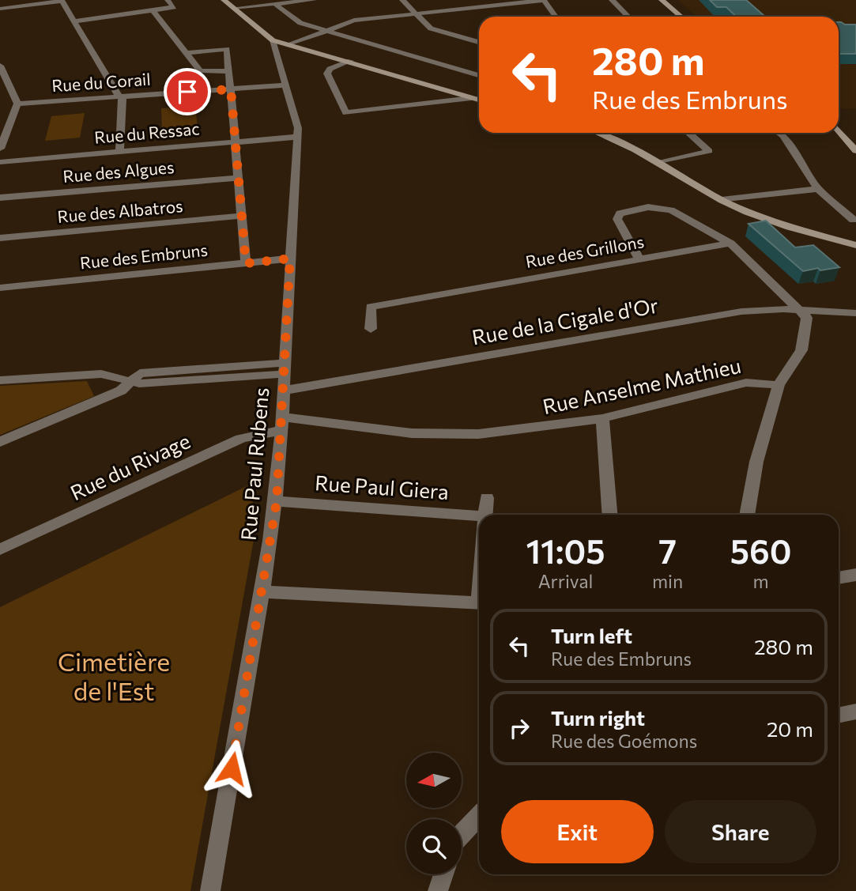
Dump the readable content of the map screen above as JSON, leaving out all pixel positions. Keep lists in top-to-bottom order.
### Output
{
  "streets": {
    "street": [
      "Rue du Corail",
      "Rue du Ressac",
      "Rue des Algues",
      "Rue des Albatros",
      "Rue des Grillons",
      "Rue des Embruns",
      "Rue de la Cigale d'Or",
      "Rue Anselme Mathieu",
      "Rue Paul Rubens",
      "Rue du Rivage",
      "Rue Paul Giera"
    ]
  },
  "crossings": [
    ["Rue du Corail", "Rue Paul Rubens"],
    ["Rue du Ressac", "Rue Paul Rubens"],
    ["Rue des Embruns", "Rue Paul Rubens"],
    ["Rue de la Cigale d'Or", "Rue Paul Rubens"],
    ["Rue Anselme Mathieu", "Rue Paul Rubens"],
    ["Rue Anselme Mathieu", "Rue du Rivage"],
    ["Rue Paul Rubens", "Rue du Rivage"],
    ["Rue Paul Rubens", "Rue Paul Giera"]
  ],
  "parks": ["Cimetière de l'Est"],
  "north": "left",
  "page": {
    "turn": ["280 m", "Rue des Embruns"],
    "eta": [
      "11:05",
      "Arrival",
      "7",
      "min",
      "560",
      "m"
    ],
    "list": [
      {
        "name": "Turn left",
        "note": "Rue des Embruns",
        "value": "280 m"
      },
      {
        "name": "Turn right",
        "note": "Rue des Goémons",
        "value": "20 m"
      }
    ],
    "buttons": ["Exit", "Share"]
  }
}
